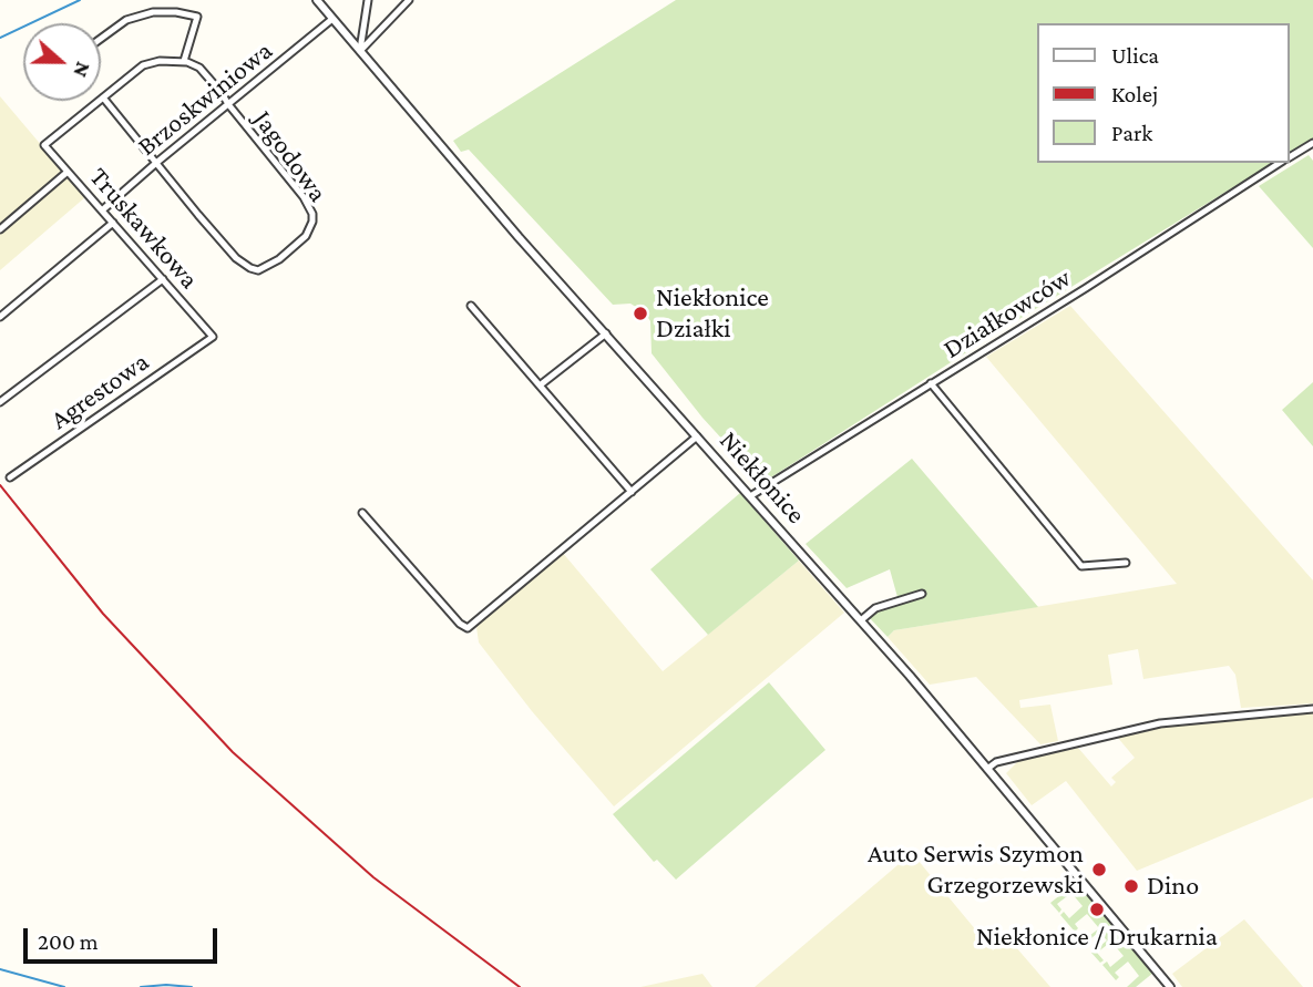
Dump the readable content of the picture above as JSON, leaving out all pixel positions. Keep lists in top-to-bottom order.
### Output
{
  "streets": {
    "street": [
      "Brzoskwiniowa",
      "Jagodowa",
      "Truskawkowa",
      "Działkowców",
      "Agrestowa",
      "Niekłonice"
    ]
  },
  "crossings": [
    ["Brzoskwiniowa", "Jagodowa"],
    ["Brzoskwiniowa", "Truskawkowa"],
    ["Brzoskwiniowa", "Niekłonice"],
    ["Jagodowa", "Truskawkowa"],
    ["Truskawkowa", "Agrestowa"],
    ["Działkowców", "Niekłonice"]
  ],
  "places": [
    "Niekłonice Działki",
    "Auto Serwis Szymon Grzegorzewski",
    "Dino",
    "Niekłonice / Drukarnia"
  ],
  "legend": ["Ulica", "Kolej", "Park"],
  "scale_bar": "200 m",
  "north": "right"
}
